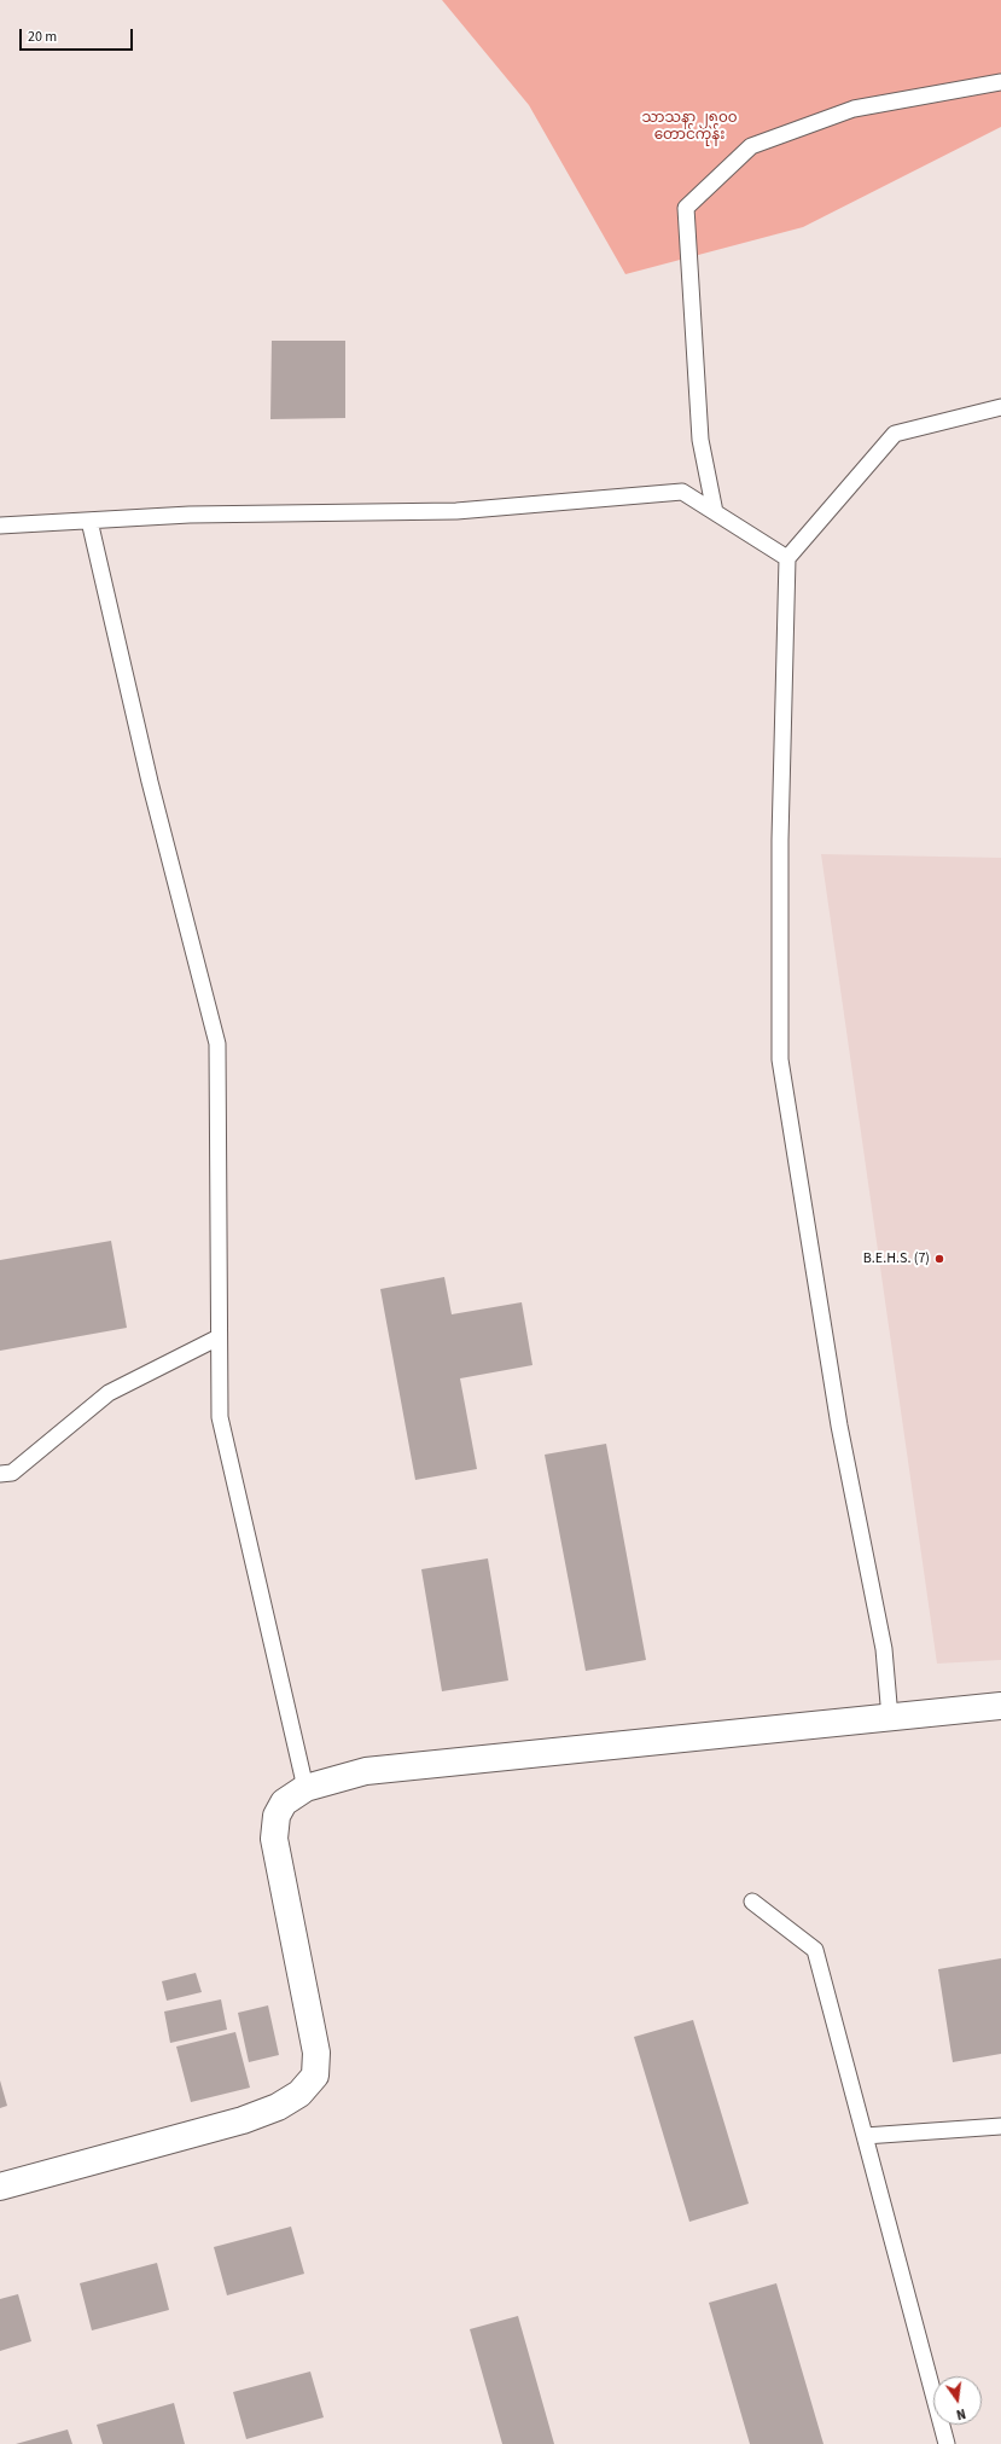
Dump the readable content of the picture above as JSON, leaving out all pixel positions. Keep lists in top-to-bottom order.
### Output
{
  "parks": ["သာသနာ ၂၅၀၀ တောင်ကုန်း"],
  "places": ["B.E.H.S. (7)"],
  "scale_bar": "20 m",
  "north": "bottom"
}
